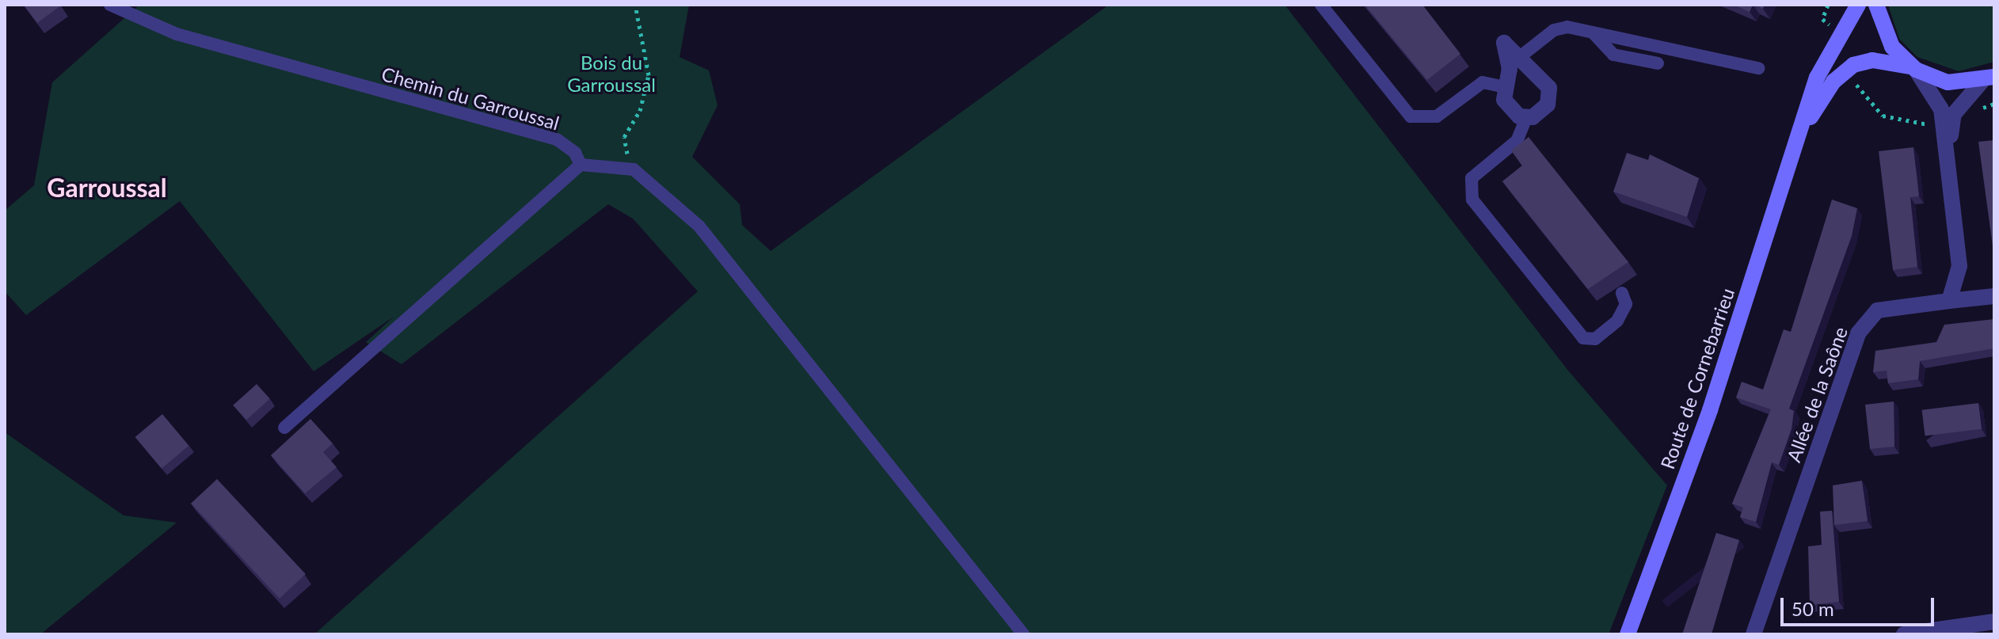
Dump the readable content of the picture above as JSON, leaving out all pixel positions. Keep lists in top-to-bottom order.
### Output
{
  "streets": {
    "main road": ["Route de Cornebarrieu"],
    "street": ["Allée de la Saône"],
    "lane": ["Chemin du Garroussal"]
  },
  "districts": ["Garroussal"],
  "parks": ["Bois du Garroussal"],
  "scale_bar": "50 m"
}
